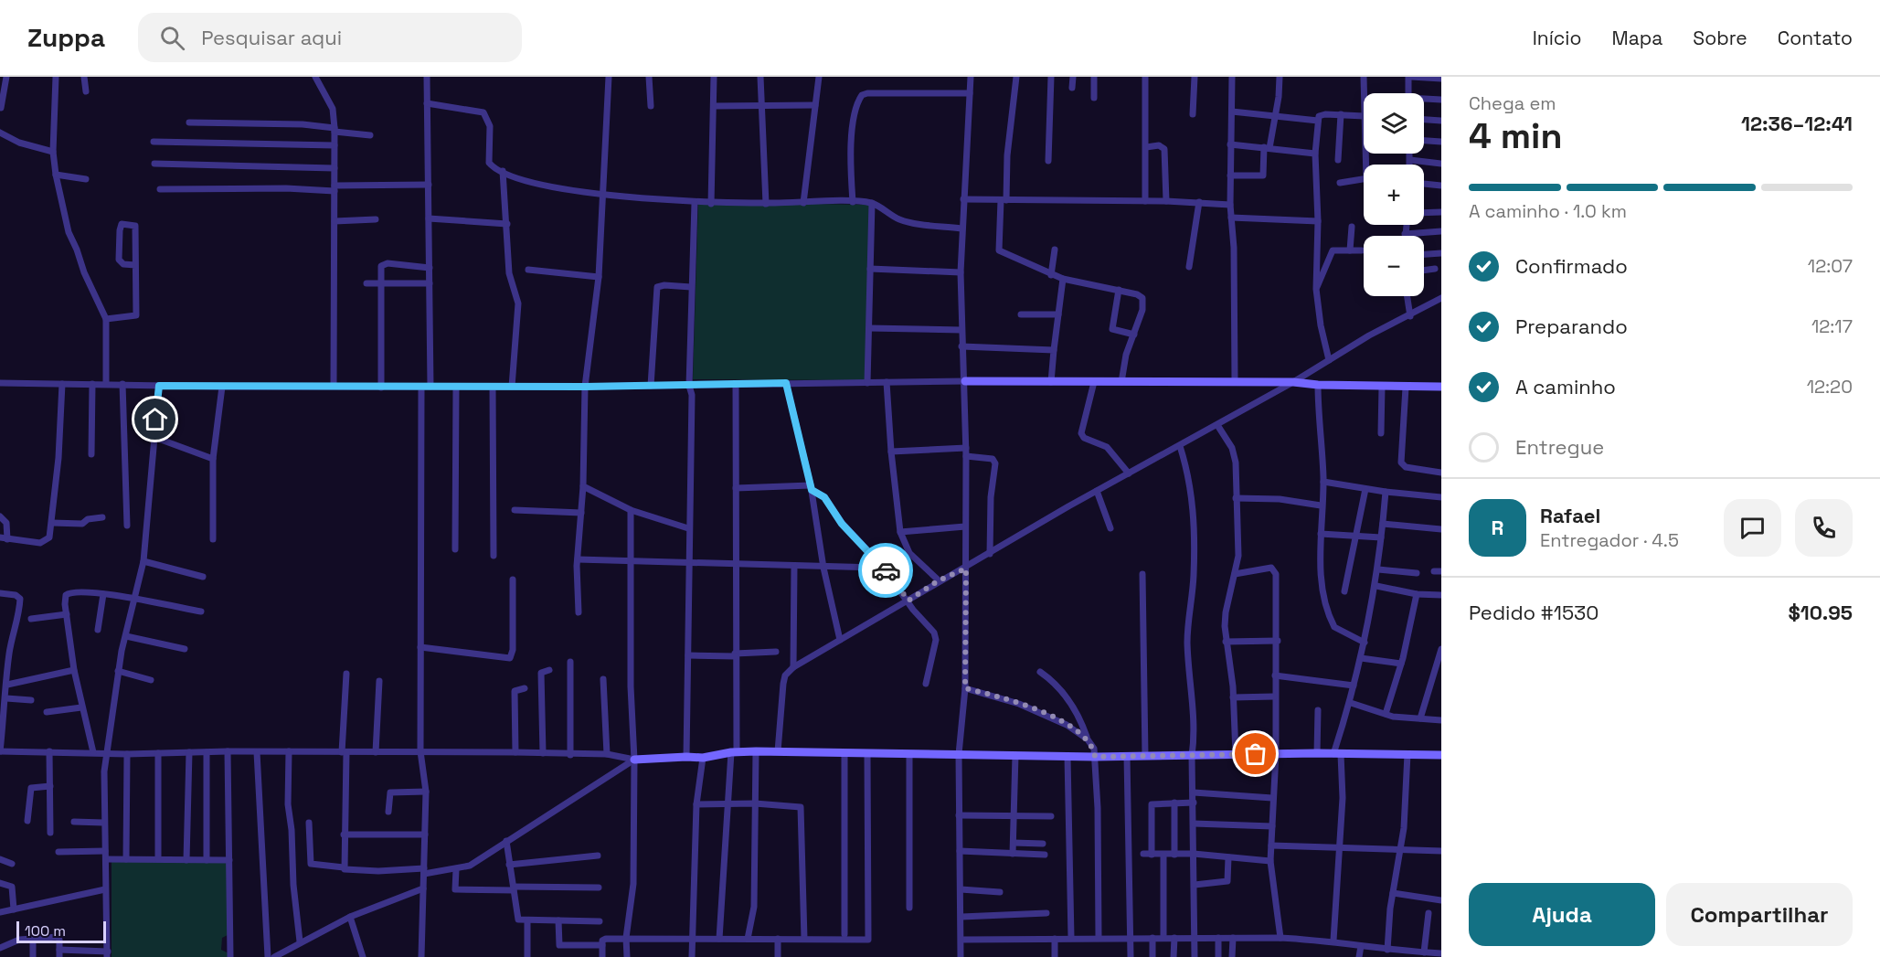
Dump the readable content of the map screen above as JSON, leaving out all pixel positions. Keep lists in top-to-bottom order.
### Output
{
  "scale_bar": "100 m",
  "page": {
    "header": "Zuppa",
    "search": "Pesquisar aqui",
    "nav": [
      "Início",
      "Mapa",
      "Sobre",
      "Contato"
    ],
    "heading": ["4 min", "Chega em", "12:36–12:41"],
    "panel": [
      "Rafael",
      "Entregador · 4.5",
      "Pedido #1530",
      "$10.95"
    ],
    "map_buttons": ["+", "−"],
    "bar": "A caminho · 1.0 km",
    "list": [
      ["Confirmado", "12:07"],
      ["Preparando", "12:17"],
      ["A caminho", "12:20"],
      "Entregue"
    ],
    "round": "R",
    "buttons": ["Ajuda", "Compartilhar"],
    "scale": "100 m"
  }
}
